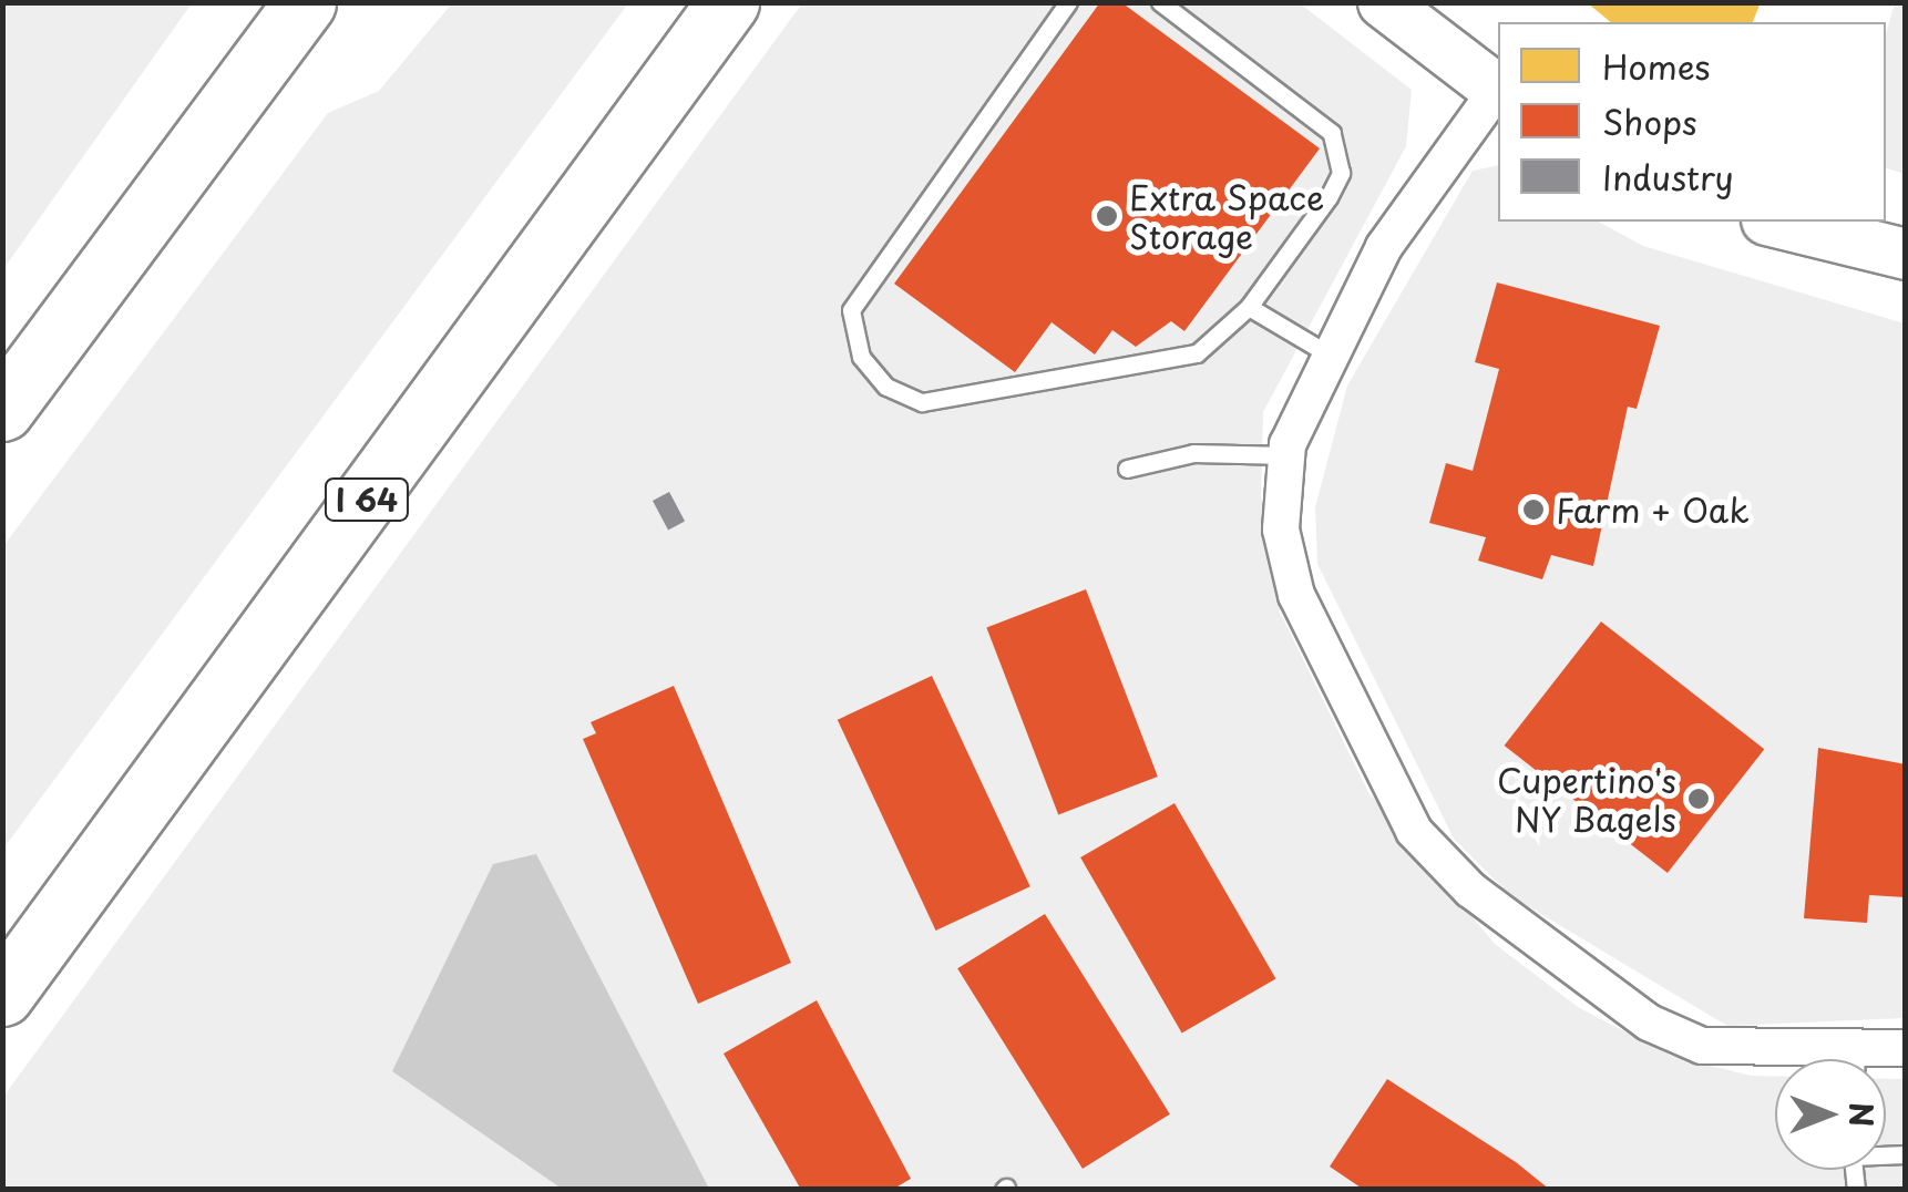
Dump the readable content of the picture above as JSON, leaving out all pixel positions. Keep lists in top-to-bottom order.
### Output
{
  "streets": {
    "highway": ["I 64"]
  },
  "places": ["Extra Space Storage", "Farm + Oak", "Cupertino's NY Bagels"],
  "legend": ["Homes", "Shops", "Industry"],
  "north": "right"
}
